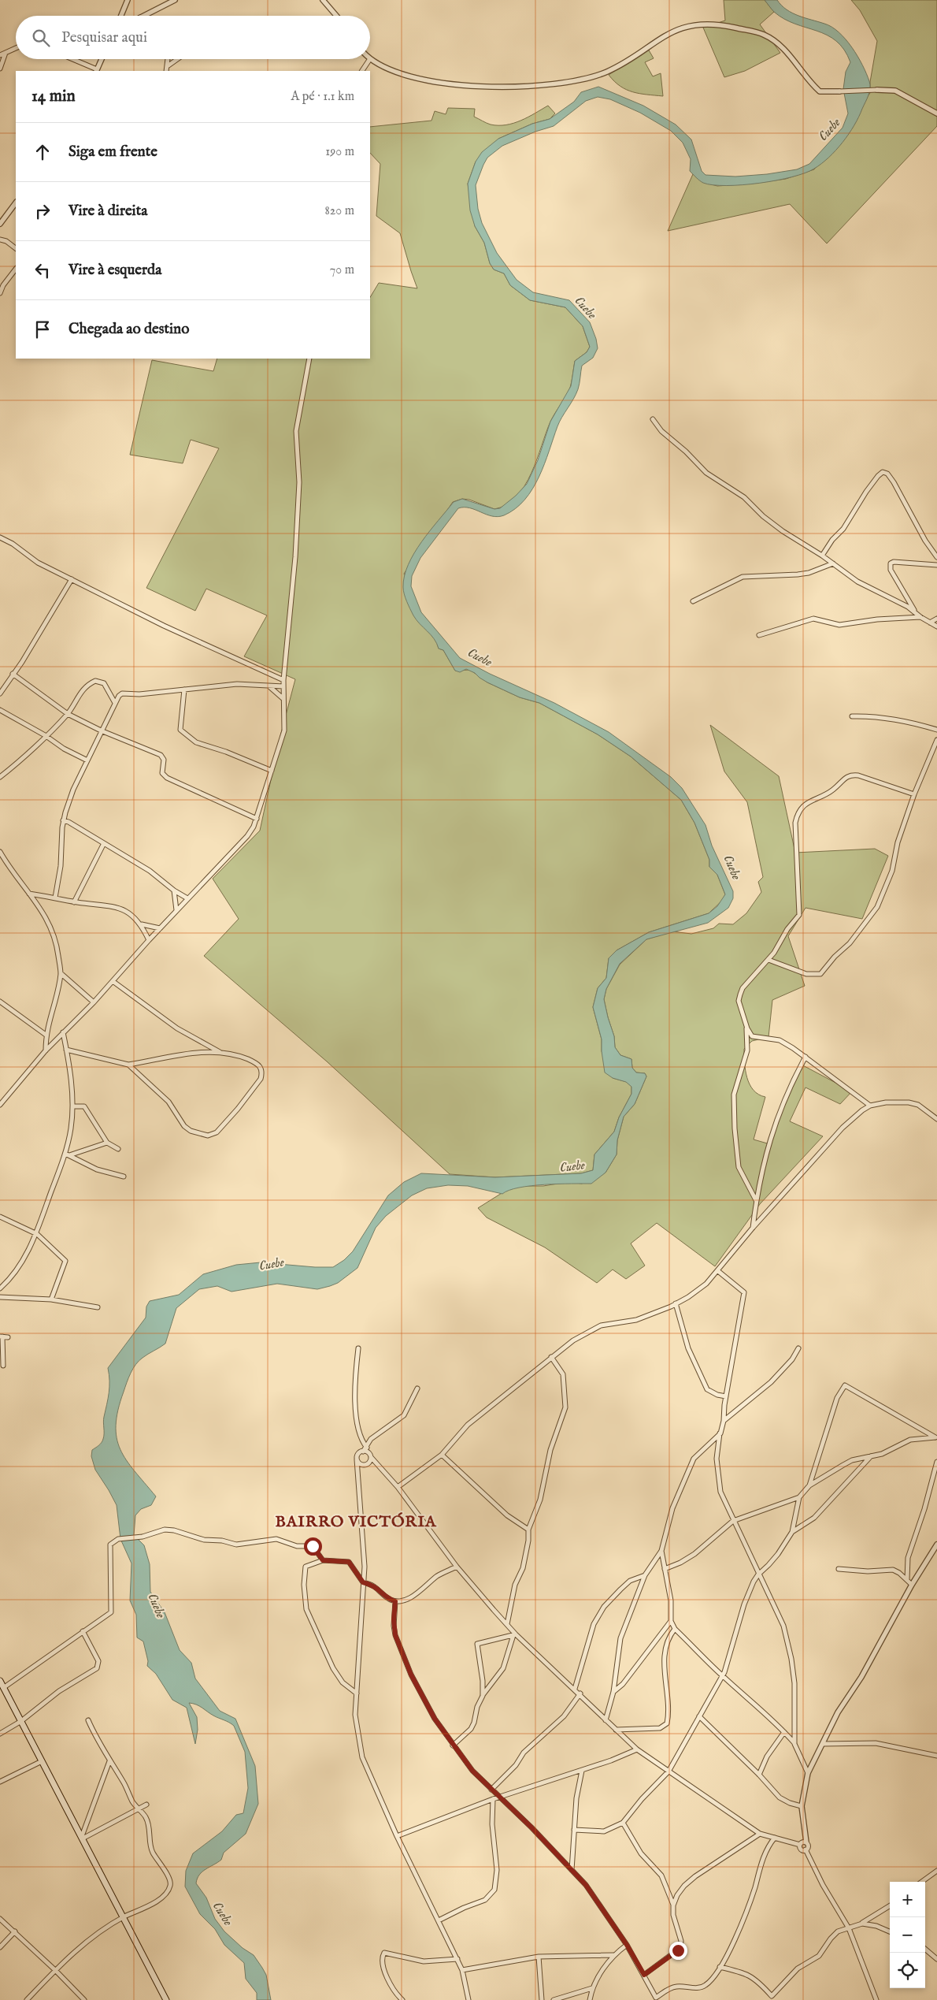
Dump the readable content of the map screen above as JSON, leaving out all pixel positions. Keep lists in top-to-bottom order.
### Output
{
  "districts": ["BAIRRO VICTÓRIA"],
  "water": ["Cuebe"],
  "page": {
    "search": "Pesquisar aqui",
    "heading": ["14 min", "A pé · 1.1 km"],
    "list": [
      ["Siga em frente", "190 m"],
      ["Vire à direita", "820 m"],
      ["Vire à esquerda", "70 m"],
      "Chegada ao destino"
    ],
    "map_buttons": ["+", "−"]
  }
}
